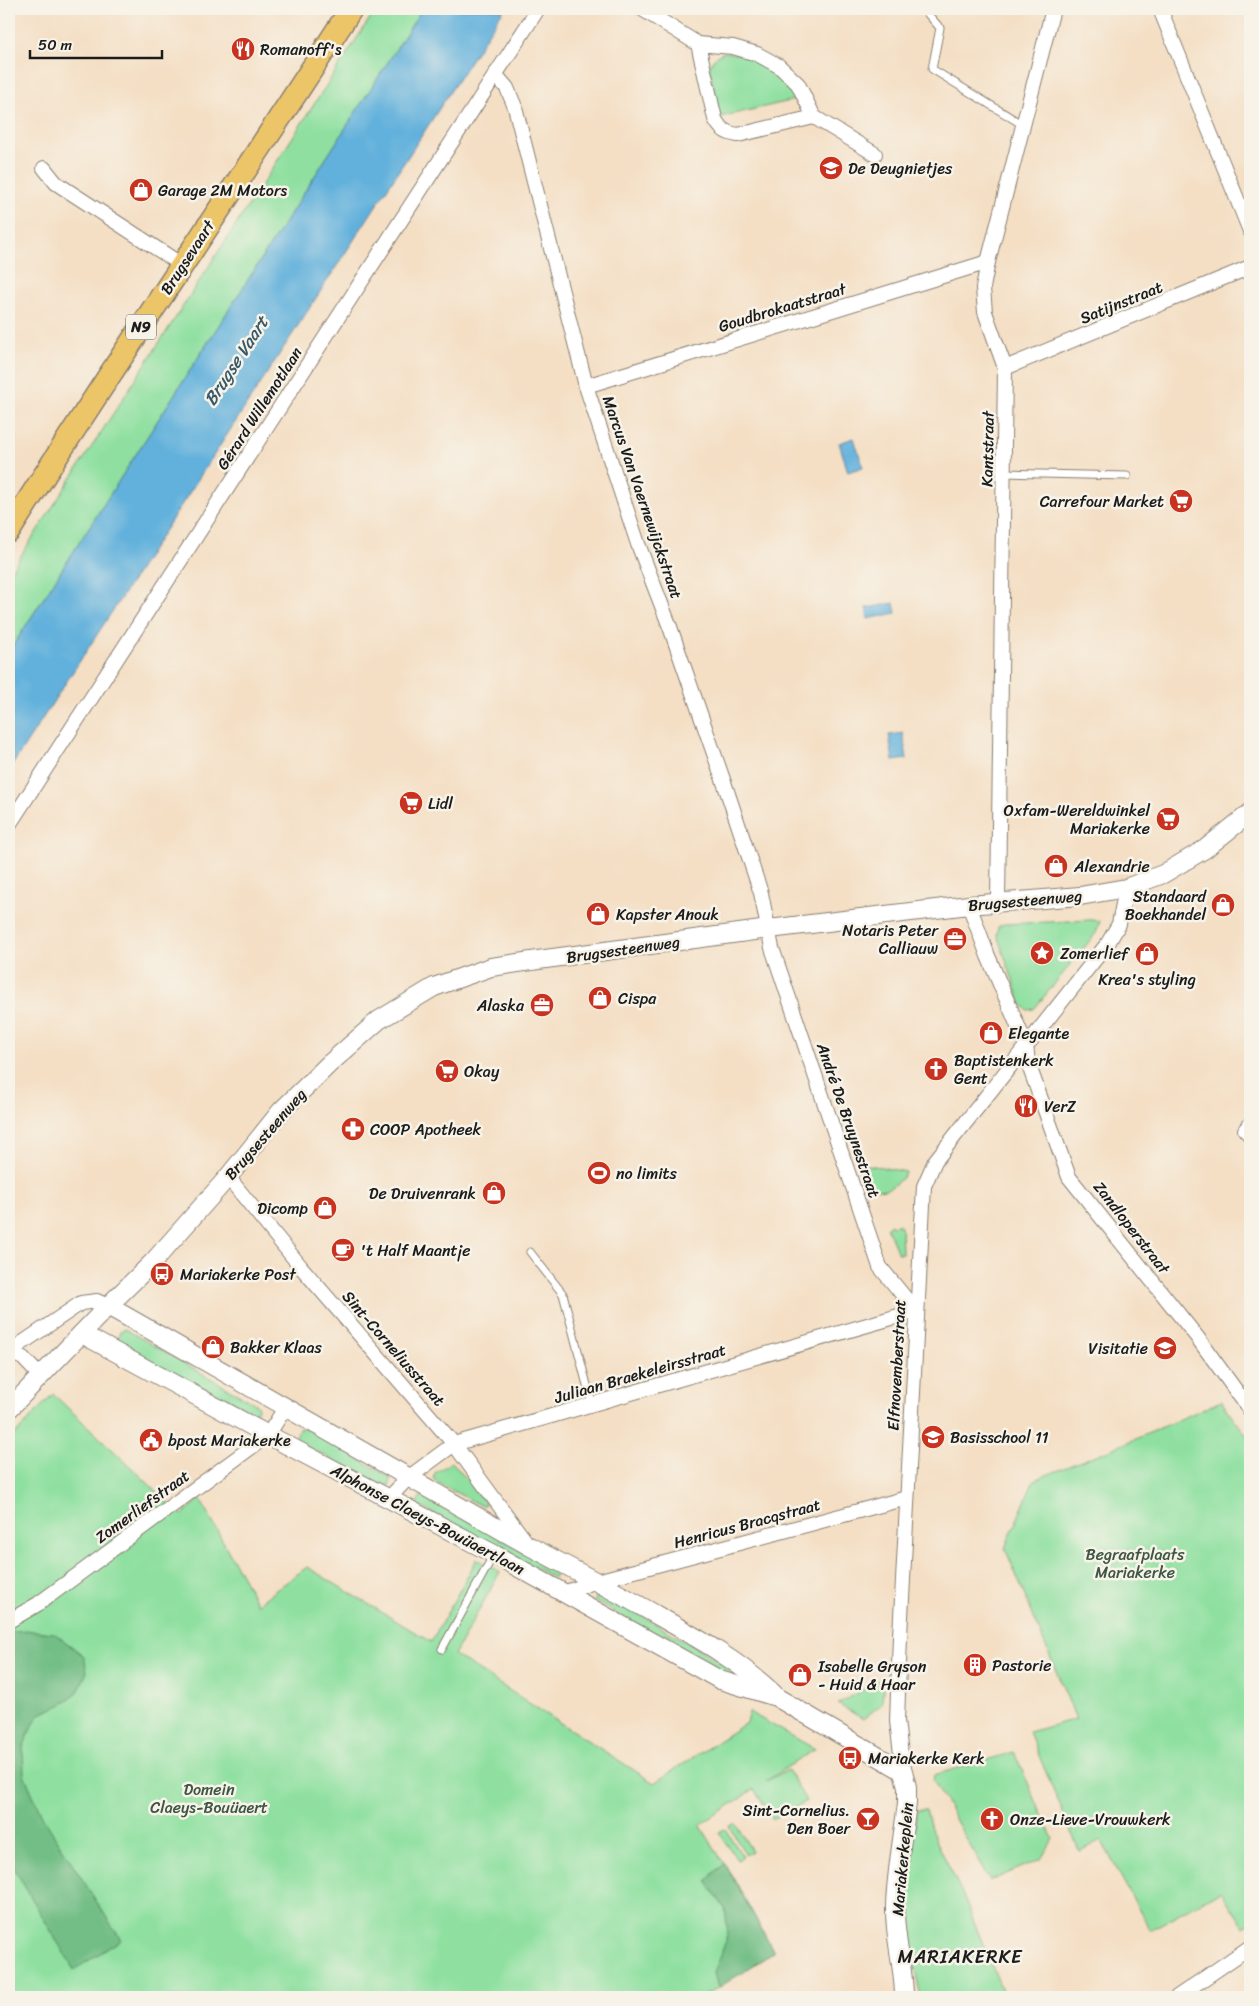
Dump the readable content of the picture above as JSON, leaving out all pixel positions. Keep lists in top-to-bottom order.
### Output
{
  "streets": {
    "main road": ["Brugsevaart", "N9"],
    "street": [
      "Satijnstraat",
      "Goudbrokaatstraat",
      "Gérard Willemotlaan",
      "Kantstraat",
      "Marcus Van Vaernewijckstraat",
      "Brugsesteenweg",
      "André De Bruynestraat",
      "Zandloperstraat",
      "Sint-Corneliusstraat",
      "Elfnovemberstraat",
      "Juliaan Braekeleirsstraat",
      "Zomerliefstraat",
      "Alphonse Claeys-Bouüaertlaan",
      "Henricus Bracqstraat",
      "Mariakerkeplein"
    ]
  },
  "crossings": [
    ["Satijnstraat", "Kantstraat"],
    ["Goudbrokaatstraat", "Kantstraat"],
    ["Goudbrokaatstraat", "Marcus Van Vaernewijckstraat"],
    ["Gérard Willemotlaan", "Marcus Van Vaernewijckstraat"],
    ["Kantstraat", "Brugsesteenweg"],
    ["Marcus Van Vaernewijckstraat", "Brugsesteenweg"],
    ["Marcus Van Vaernewijckstraat", "André De Bruynestraat"],
    ["Brugsesteenweg", "André De Bruynestraat"],
    ["Brugsesteenweg", "Zandloperstraat"],
    ["Brugsesteenweg", "Sint-Corneliusstraat"],
    ["Brugsesteenweg", "Elfnovemberstraat"],
    ["Brugsesteenweg", "Alphonse Claeys-Bouüaertlaan"],
    ["André De Bruynestraat", "Elfnovemberstraat"],
    ["André De Bruynestraat", "Juliaan Braekeleirsstraat"],
    ["Zandloperstraat", "Elfnovemberstraat"],
    ["Sint-Corneliusstraat", "Juliaan Braekeleirsstraat"],
    ["Sint-Corneliusstraat", "Alphonse Claeys-Bouüaertlaan"],
    ["Elfnovemberstraat", "Juliaan Braekeleirsstraat"],
    ["Elfnovemberstraat", "Henricus Bracqstraat"],
    ["Elfnovemberstraat", "Mariakerkeplein"],
    ["Juliaan Braekeleirsstraat", "Alphonse Claeys-Bouüaertlaan"],
    ["Zomerliefstraat", "Alphonse Claeys-Bouüaertlaan"],
    ["Alphonse Claeys-Bouüaertlaan", "Henricus Bracqstraat"],
    ["Alphonse Claeys-Bouüaertlaan", "Mariakerkeplein"]
  ],
  "districts": ["MARIAKERKE"],
  "water": ["Brugse Vaart"],
  "parks": ["Begraafplaats Mariakerke", "Domein Claeys-Bouüaert"],
  "places": {
    "restaurant": ["Romanoff's", "VerZ"],
    "school or university": ["De Deugnietjes", "Visitatie", "Basisschool 11"],
    "shop": [
      "Garage 2M Motors",
      "Alexandrie",
      "Standaard Boekhandel",
      "Kapster Anouk",
      "Krea's styling",
      "Cispa",
      "Elegante",
      "De Druivenrank",
      "Dicomp",
      "Bakker Klaas",
      "Isabelle Gryson - Huid & Haar"
    ],
    "supermarket": [
      "Carrefour Market",
      "Lidl",
      "Oxfam-Wereldwinkel Mariakerke",
      "Okay"
    ],
    "office": ["Notaris Peter Calliauw", "Alaska"],
    "place": ["Zomerlief"],
    "church": ["Baptistenkerk Gent", "Onze-Lieve-Vrouwkerk"],
    "pharmacy": ["COOP Apotheek"],
    "sports": ["no limits"],
    "cafe": ["'t Half Maantje"],
    "bus stop": ["Mariakerke Post", "Mariakerke Kerk"],
    "public building": ["bpost Mariakerke"],
    "building": ["Pastorie"],
    "bar": ["Sint-Cornelius. Den Boer"]
  },
  "scale_bar": "50 m"
}
